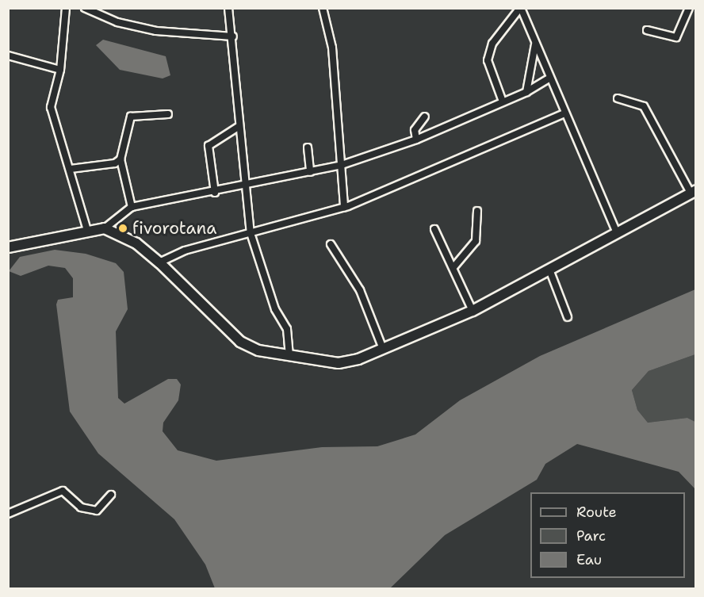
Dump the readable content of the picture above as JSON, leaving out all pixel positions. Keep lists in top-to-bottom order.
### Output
{
  "places": ["fivorotana"],
  "legend": ["Route", "Parc", "Eau"]
}
